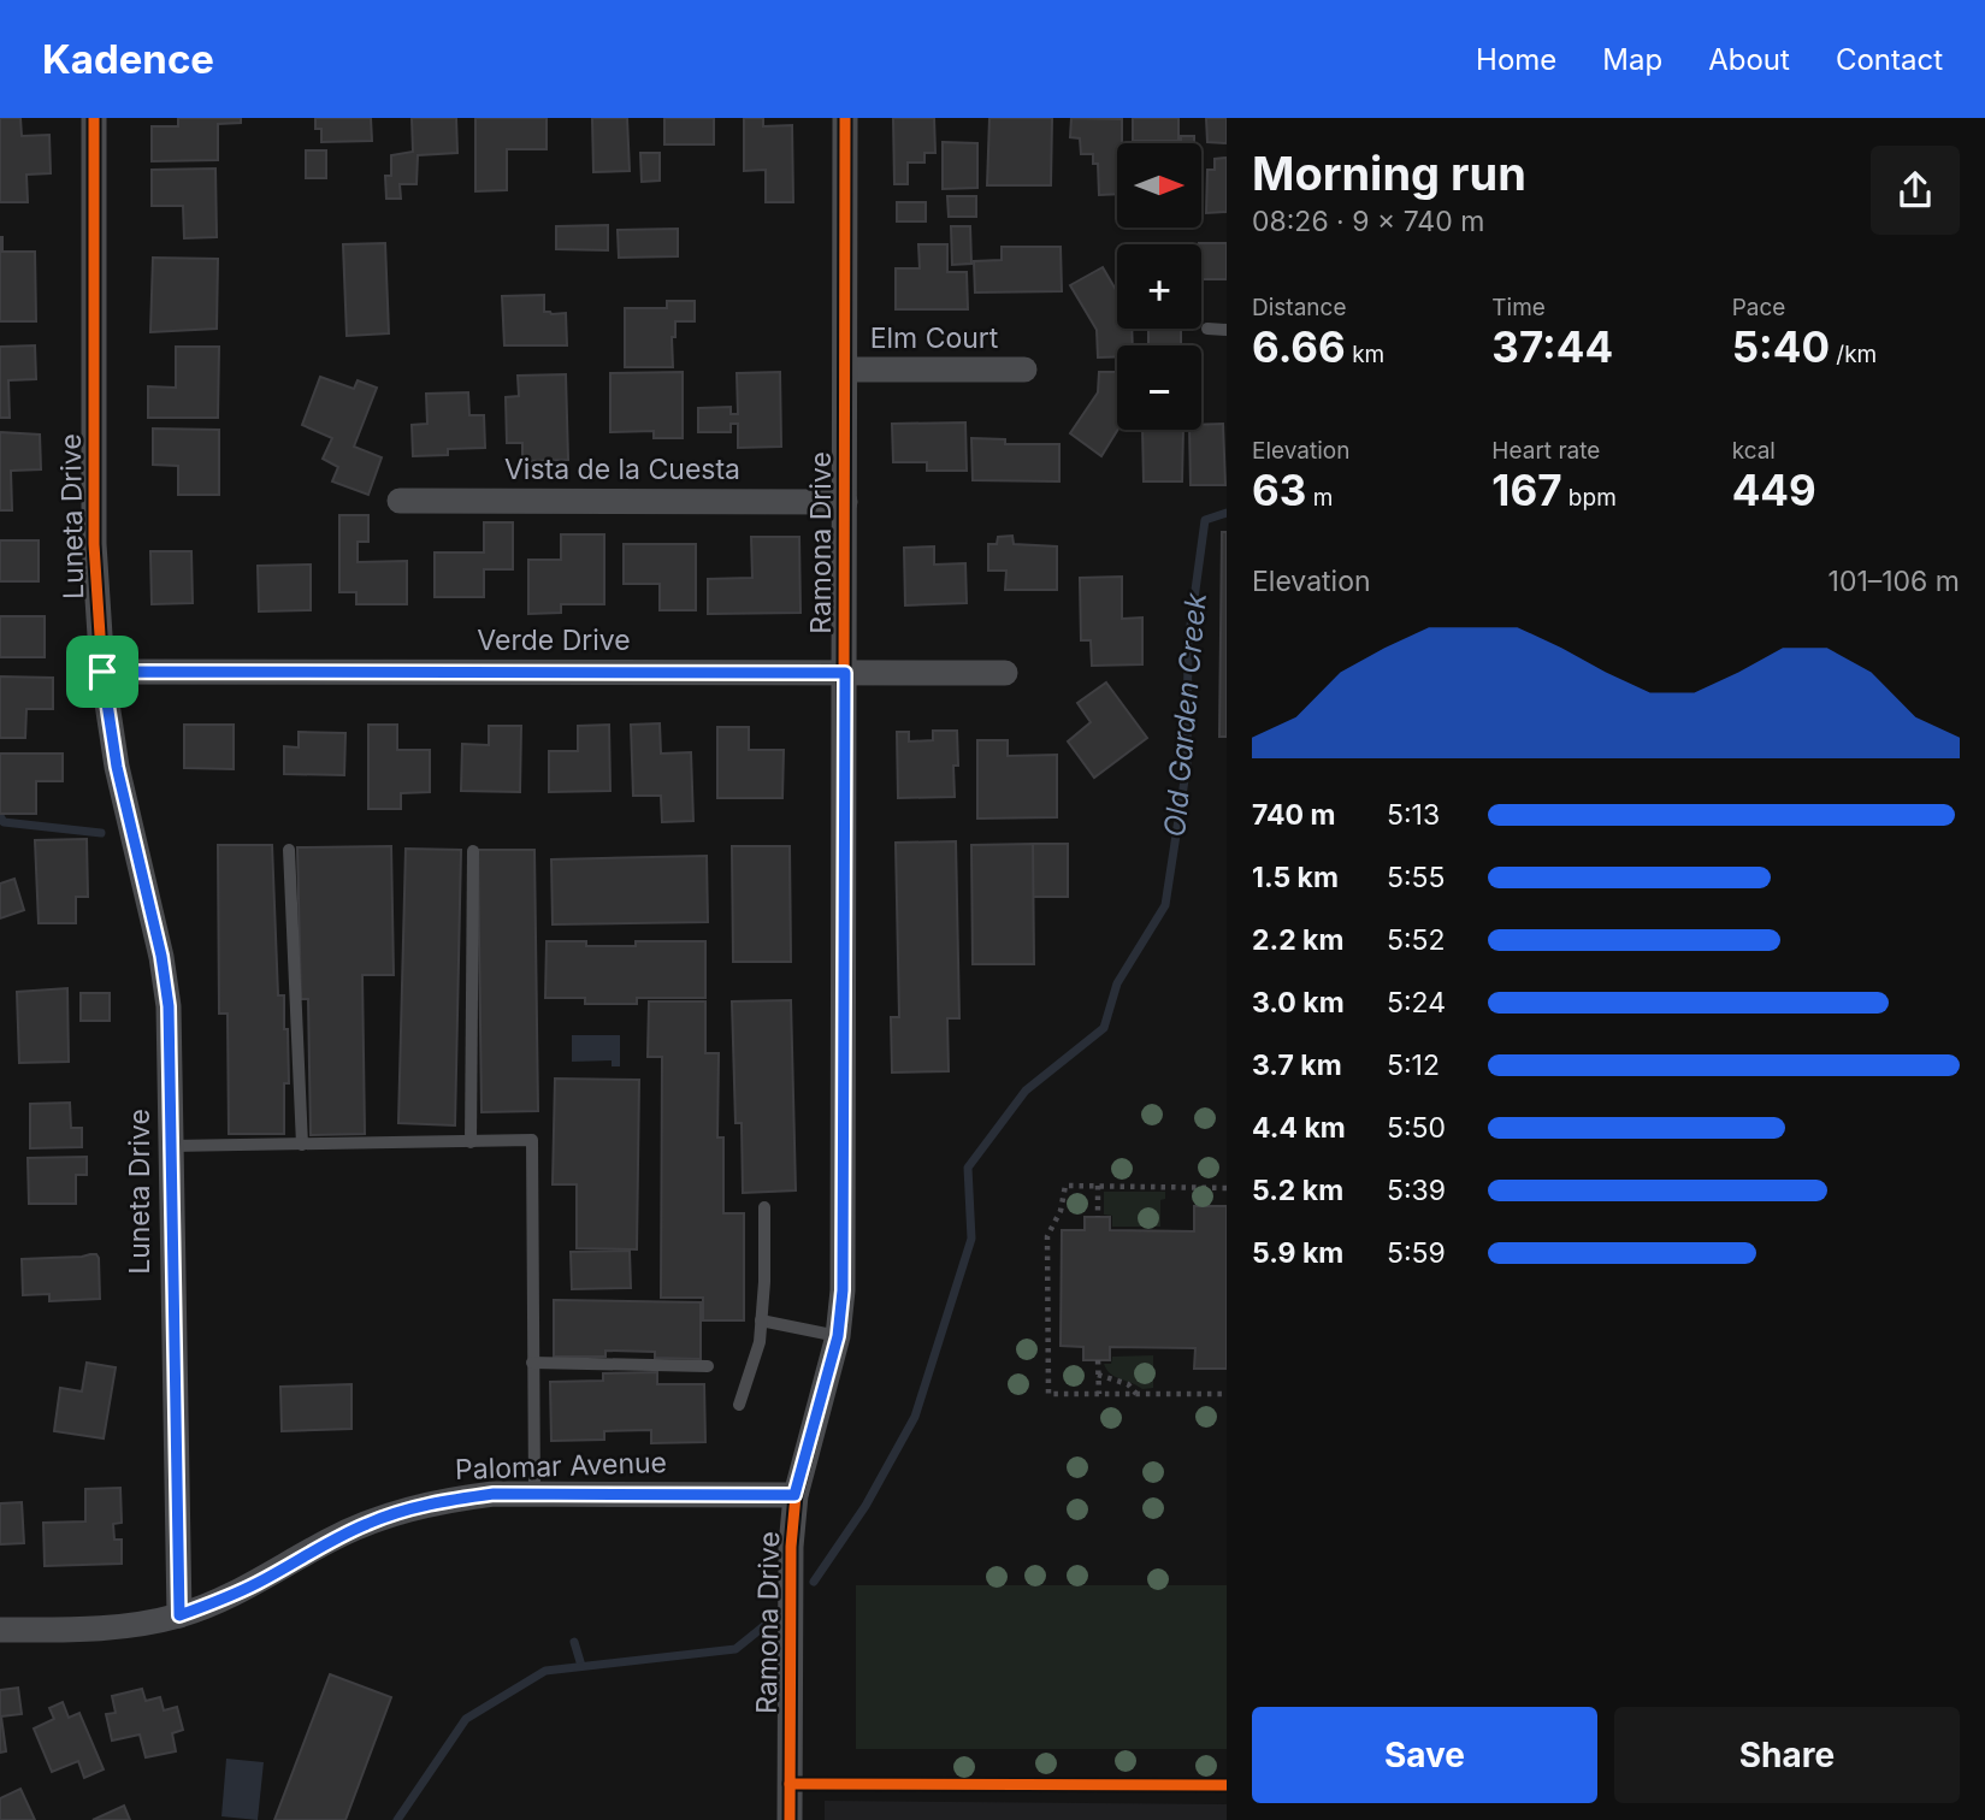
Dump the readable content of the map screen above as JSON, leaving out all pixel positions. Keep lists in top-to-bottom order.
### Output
{
  "streets": {
    "street": [
      "Elm Court",
      "Vista de la Cuesta",
      "Luneta Drive",
      "Ramona Drive",
      "Verde Drive",
      "Palomar Avenue"
    ]
  },
  "crossings": [
    ["Elm Court", "Ramona Drive"],
    ["Vista de la Cuesta", "Ramona Drive"],
    ["Luneta Drive", "Verde Drive"],
    ["Luneta Drive", "Palomar Avenue"],
    ["Ramona Drive", "Verde Drive"],
    ["Ramona Drive", "Palomar Avenue"]
  ],
  "water": ["Old Garden Creek"],
  "north": "right",
  "page": {
    "header": "Kadence",
    "nav": [
      "Home",
      "Map",
      "About",
      "Contact"
    ],
    "heading": ["Morning run", "08:26 · 9 × 740 m"],
    "map_buttons": ["+", "−"],
    "stats": [
      ["Distance", "6.66 km"],
      ["Time", "37:44"],
      ["Pace", "5:40 /km"],
      ["Elevation", "63 m"],
      ["Heart rate", "167 bpm"],
      ["kcal", "449"]
    ],
    "chart": ["Elevation", "101–106 m"],
    "list": [
      {
        "name": "740 m",
        "note": "5:13"
      },
      {
        "name": "1.5 km",
        "note": "5:55"
      },
      {
        "name": "2.2 km",
        "note": "5:52"
      },
      {
        "name": "3.0 km",
        "note": "5:24"
      },
      {
        "name": "3.7 km",
        "note": "5:12"
      },
      {
        "name": "4.4 km",
        "note": "5:50"
      },
      {
        "name": "5.2 km",
        "note": "5:39"
      },
      {
        "name": "5.9 km",
        "note": "5:59"
      }
    ],
    "buttons": ["Save", "Share"]
  }
}
